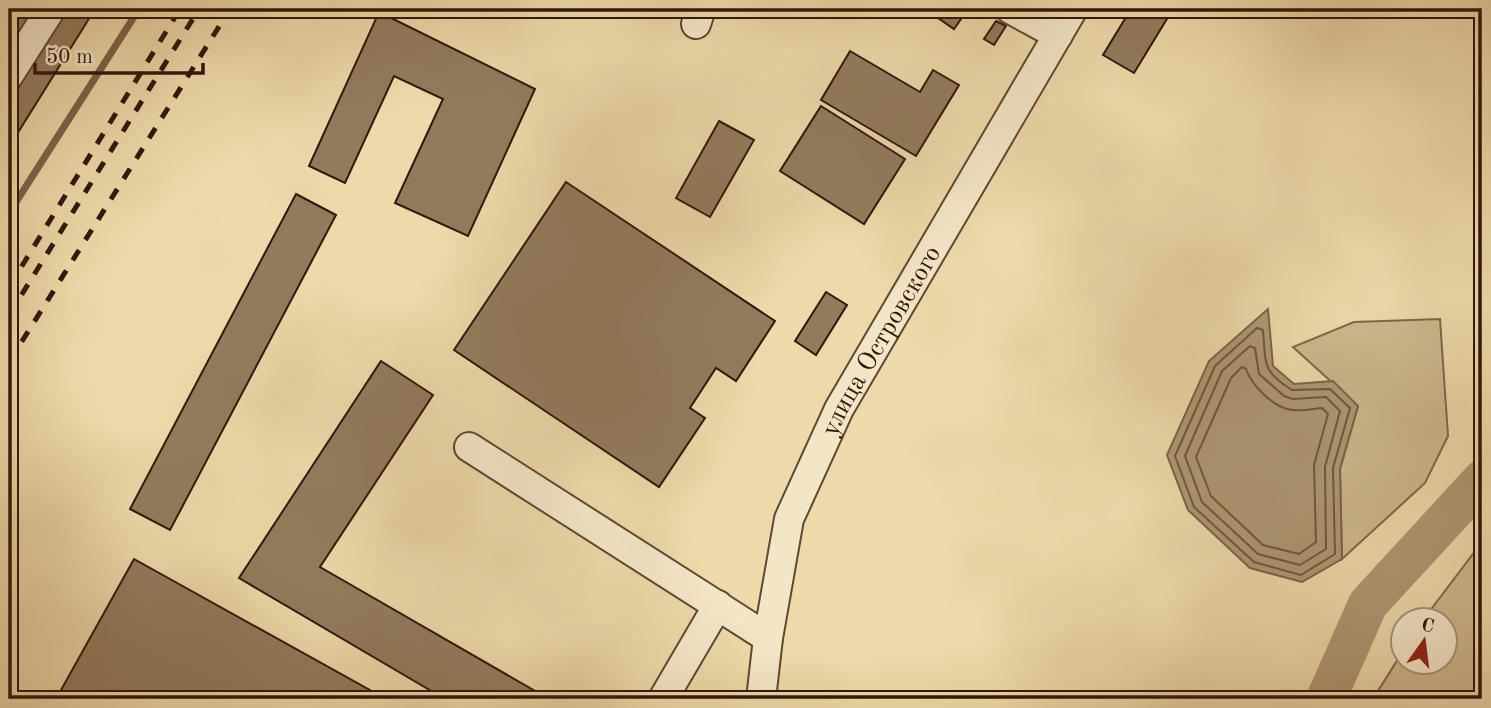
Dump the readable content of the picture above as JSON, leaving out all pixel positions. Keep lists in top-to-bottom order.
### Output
{
  "streets": {
    "street": ["улица Островского"]
  },
  "scale_bar": "50 m",
  "north": "top"
}
